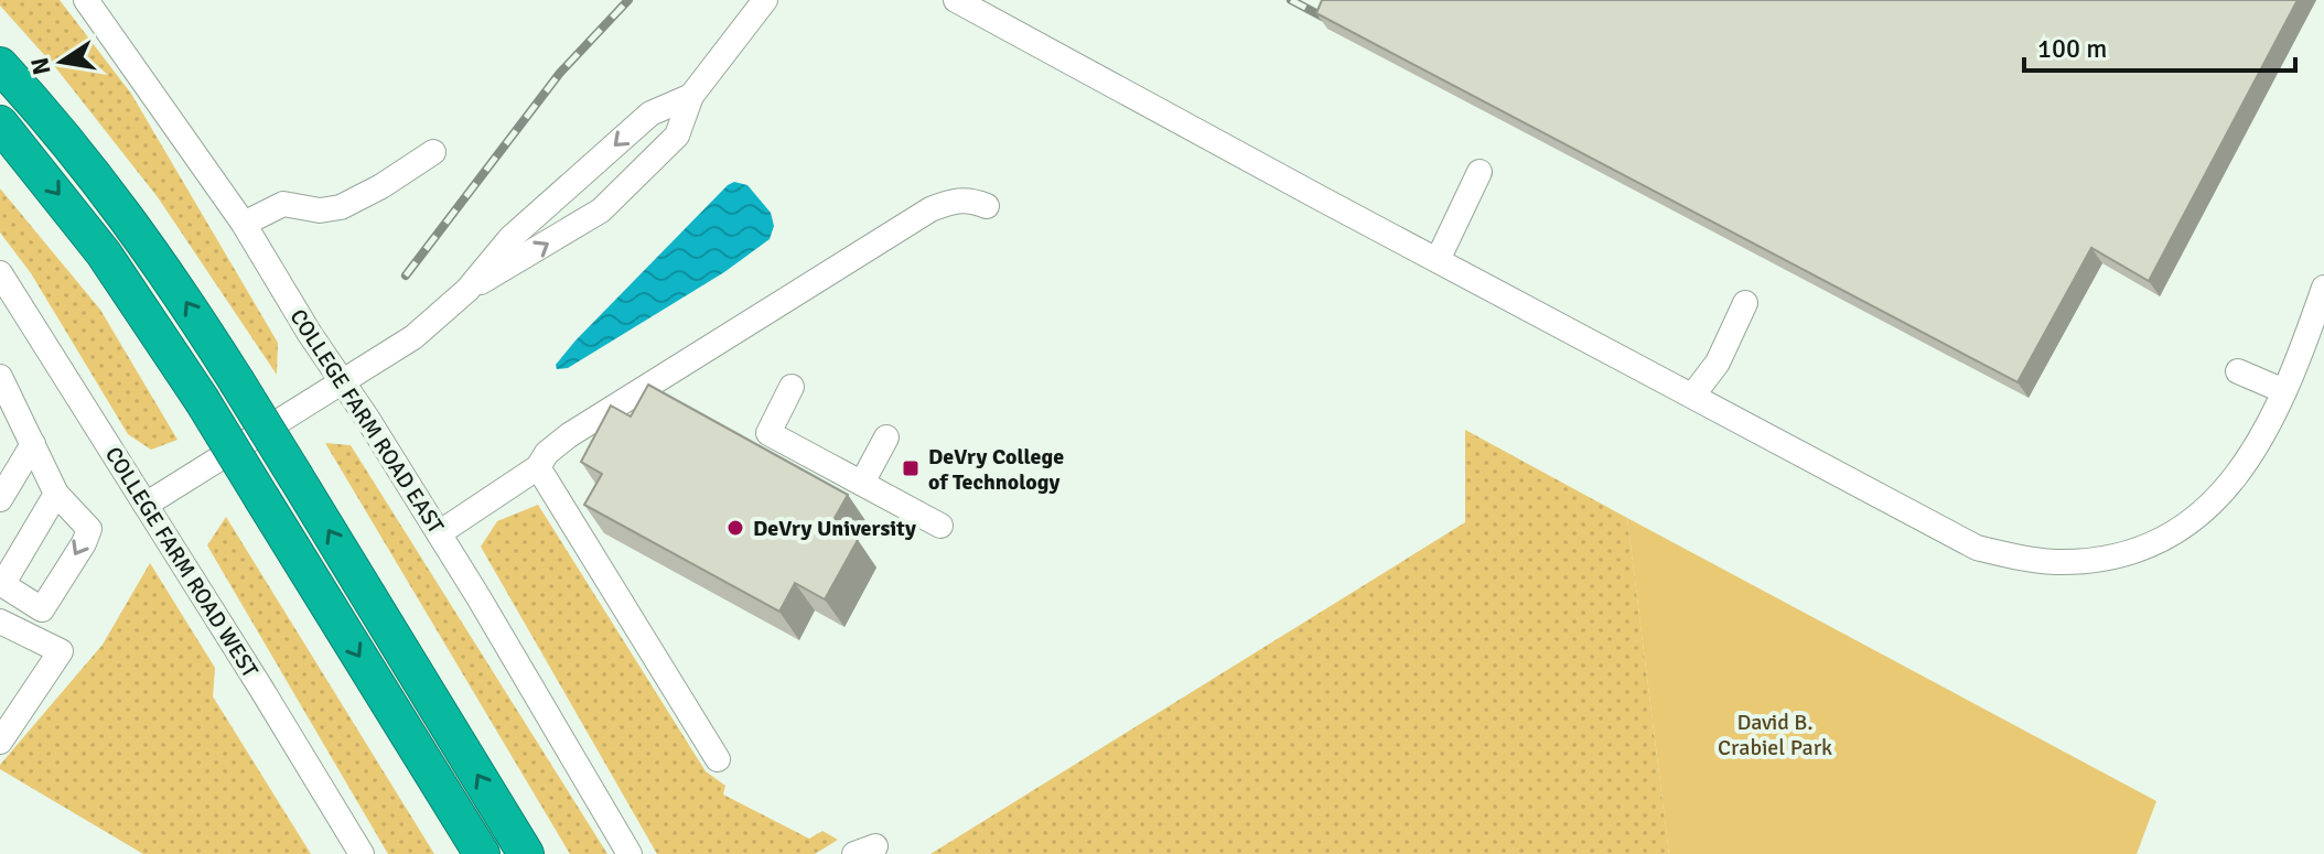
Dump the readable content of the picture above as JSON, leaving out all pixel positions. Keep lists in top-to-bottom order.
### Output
{
  "streets": {
    "street": ["COLLEGE FARM ROAD EAST", "COLLEGE FARM ROAD WEST"]
  },
  "parks": ["David B. Crabiel Park"],
  "places": {
    "transit": ["DeVry College of Technology"],
    "other": ["DeVry University"]
  },
  "scale_bar": "100 m",
  "north": "left"
}
